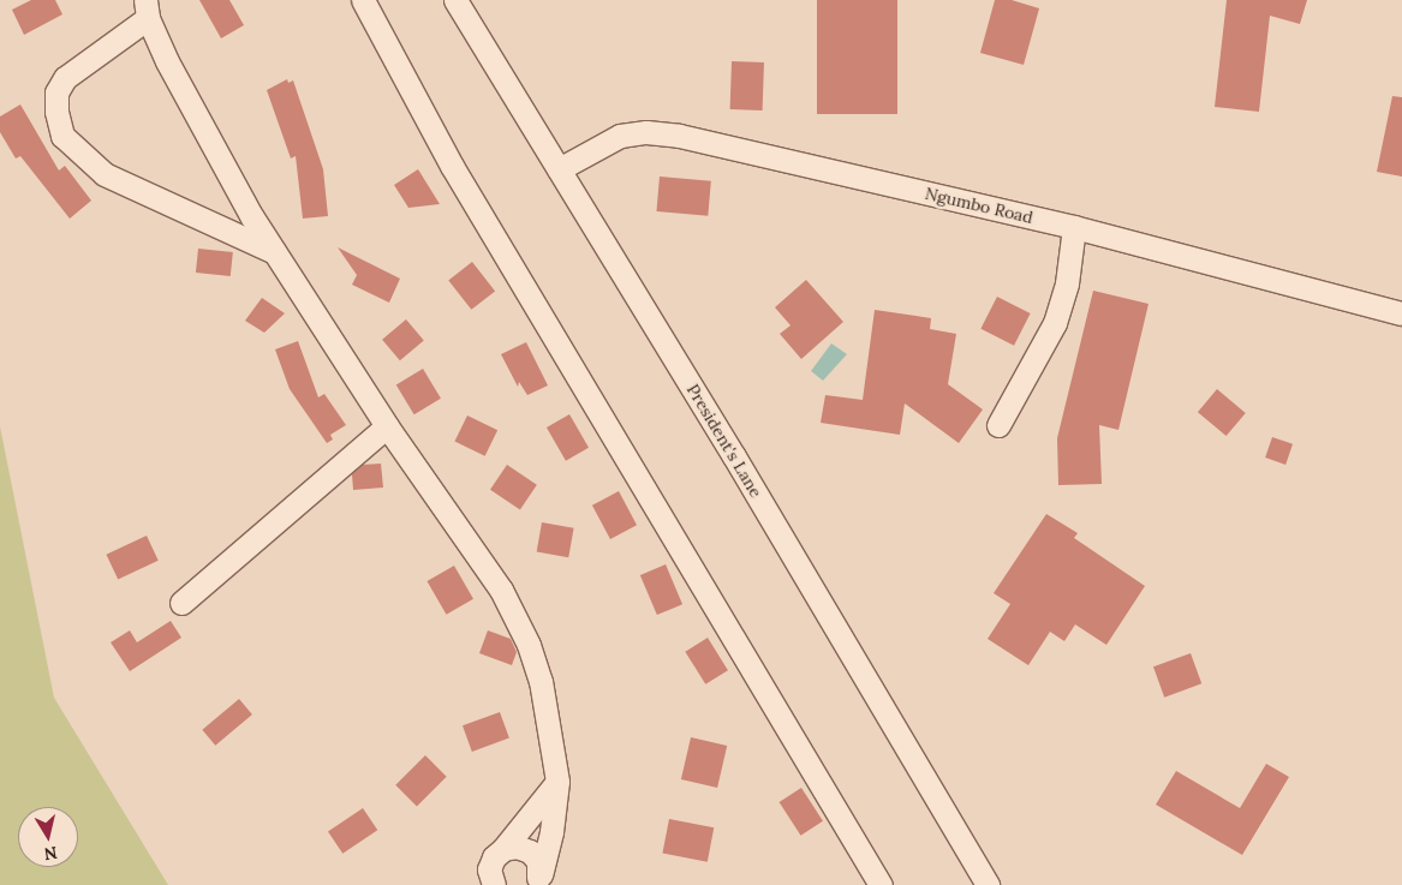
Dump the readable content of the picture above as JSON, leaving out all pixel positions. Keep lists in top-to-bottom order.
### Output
{
  "streets": {
    "street": ["Ngumbo Road", "President's Lane"]
  },
  "crossings": [
    ["Ngumbo Road", "President's Lane"]
  ],
  "north": "bottom"
}
